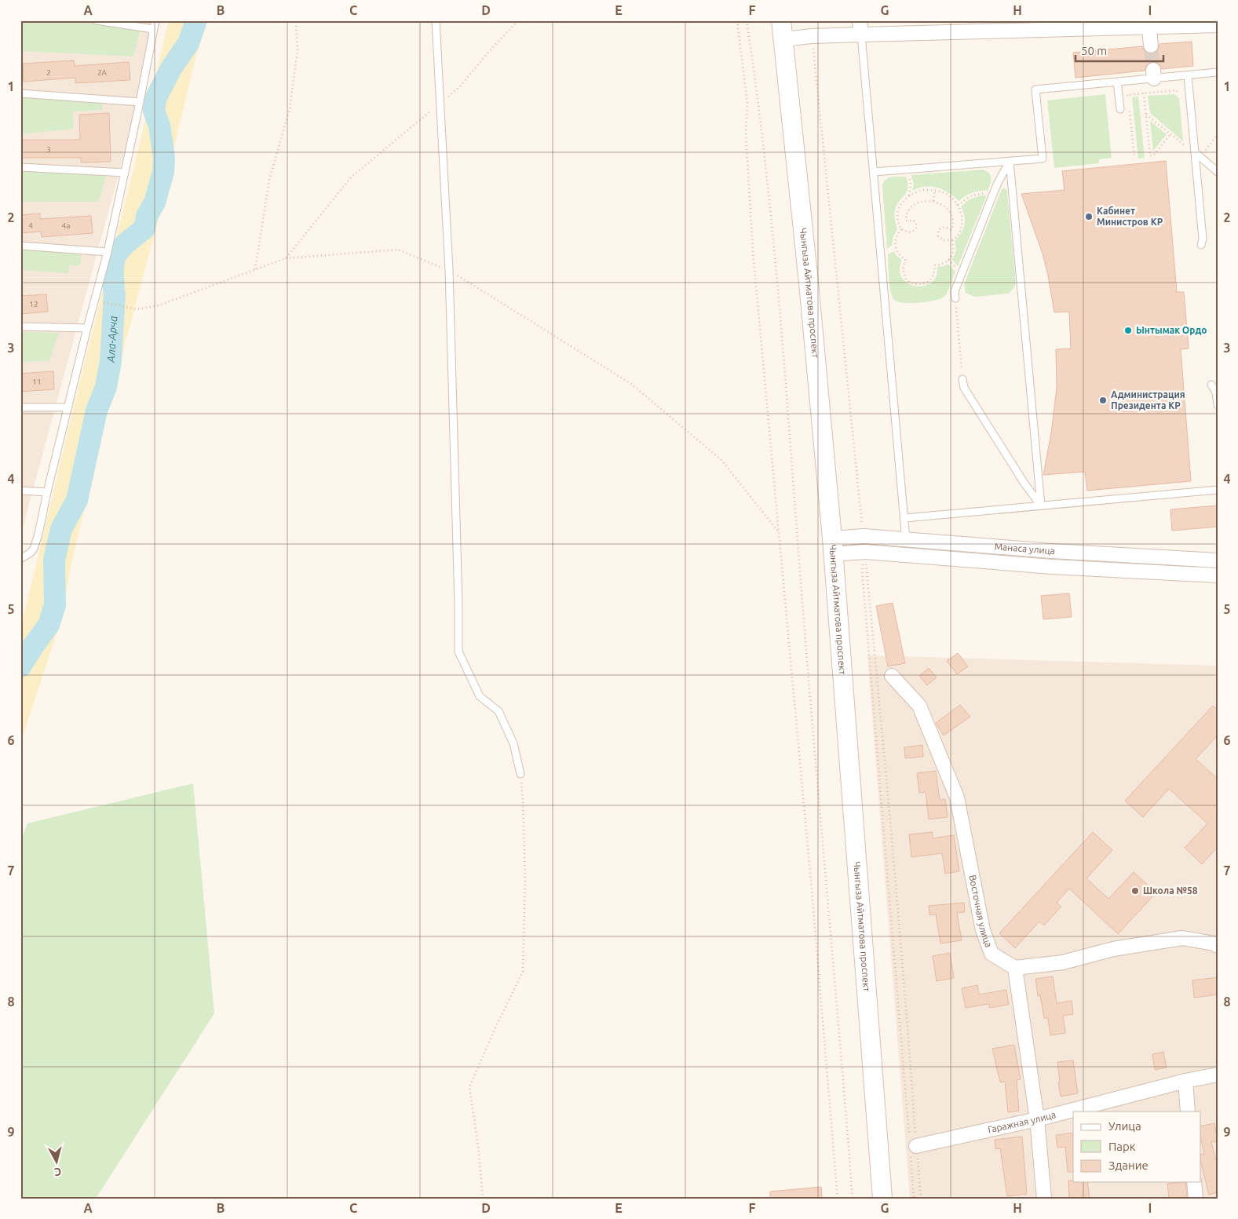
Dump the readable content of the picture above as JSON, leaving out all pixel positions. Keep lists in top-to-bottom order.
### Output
{
  "streets": {
    "main road": ["Чынгыза Айтматова проспект"],
    "street": ["Манаса улица", "Восточная улица", "Гаражная улица"]
  },
  "crossings": [
    ["Чынгыза Айтматова проспект", "Манаса улица"]
  ],
  "water": ["Ала-Арча"],
  "places": [
    "Кабинет Министров КР",
    "Ынтымак Ордо",
    "Администрация Президента КР",
    "Школа №58"
  ],
  "house_numbers": [
    "2",
    "2А",
    "3",
    "4",
    "4а",
    "12",
    "11"
  ],
  "legend": ["Улица", "Парк", "Здание"],
  "scale_bar": "50 m",
  "north": "bottom",
  "grid": {
    "columns": [
      "A",
      "B",
      "C",
      "D",
      "E",
      "F",
      "G",
      "H",
      "I"
    ],
    "rows": [
      "1",
      "2",
      "3",
      "4",
      "5",
      "6",
      "7",
      "8",
      "9"
    ]
  }
}
